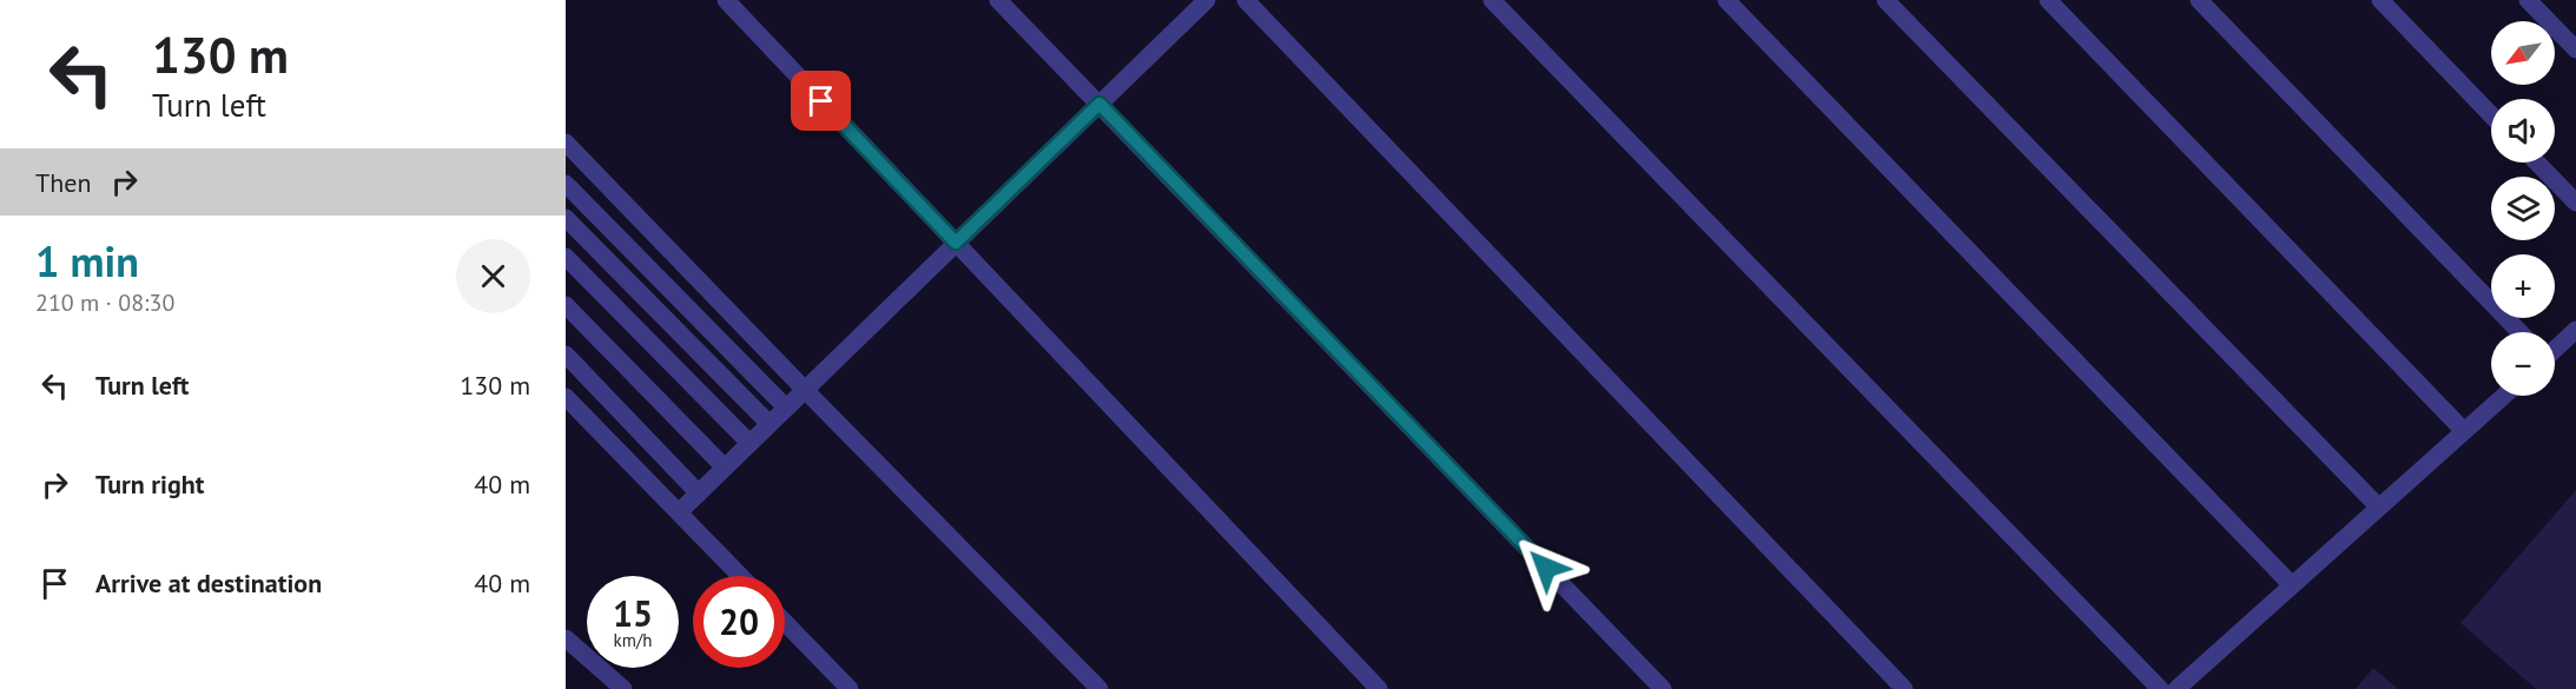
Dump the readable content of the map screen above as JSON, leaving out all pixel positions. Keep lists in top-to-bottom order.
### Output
{
  "north": "bottom left",
  "page": {
    "turn": ["130 m", "Turn left"],
    "map_buttons": ["+", "−"],
    "then": "Then",
    "heading": ["1 min", "210 m · 08:30"],
    "list": [
      {
        "name": "Turn left",
        "value": "130 m"
      },
      {
        "name": "Turn right",
        "value": "40 m"
      },
      {
        "name": "Arrive at destination",
        "value": "40 m"
      }
    ],
    "speed": "15 km/h",
    "limit": "20"
  }
}
